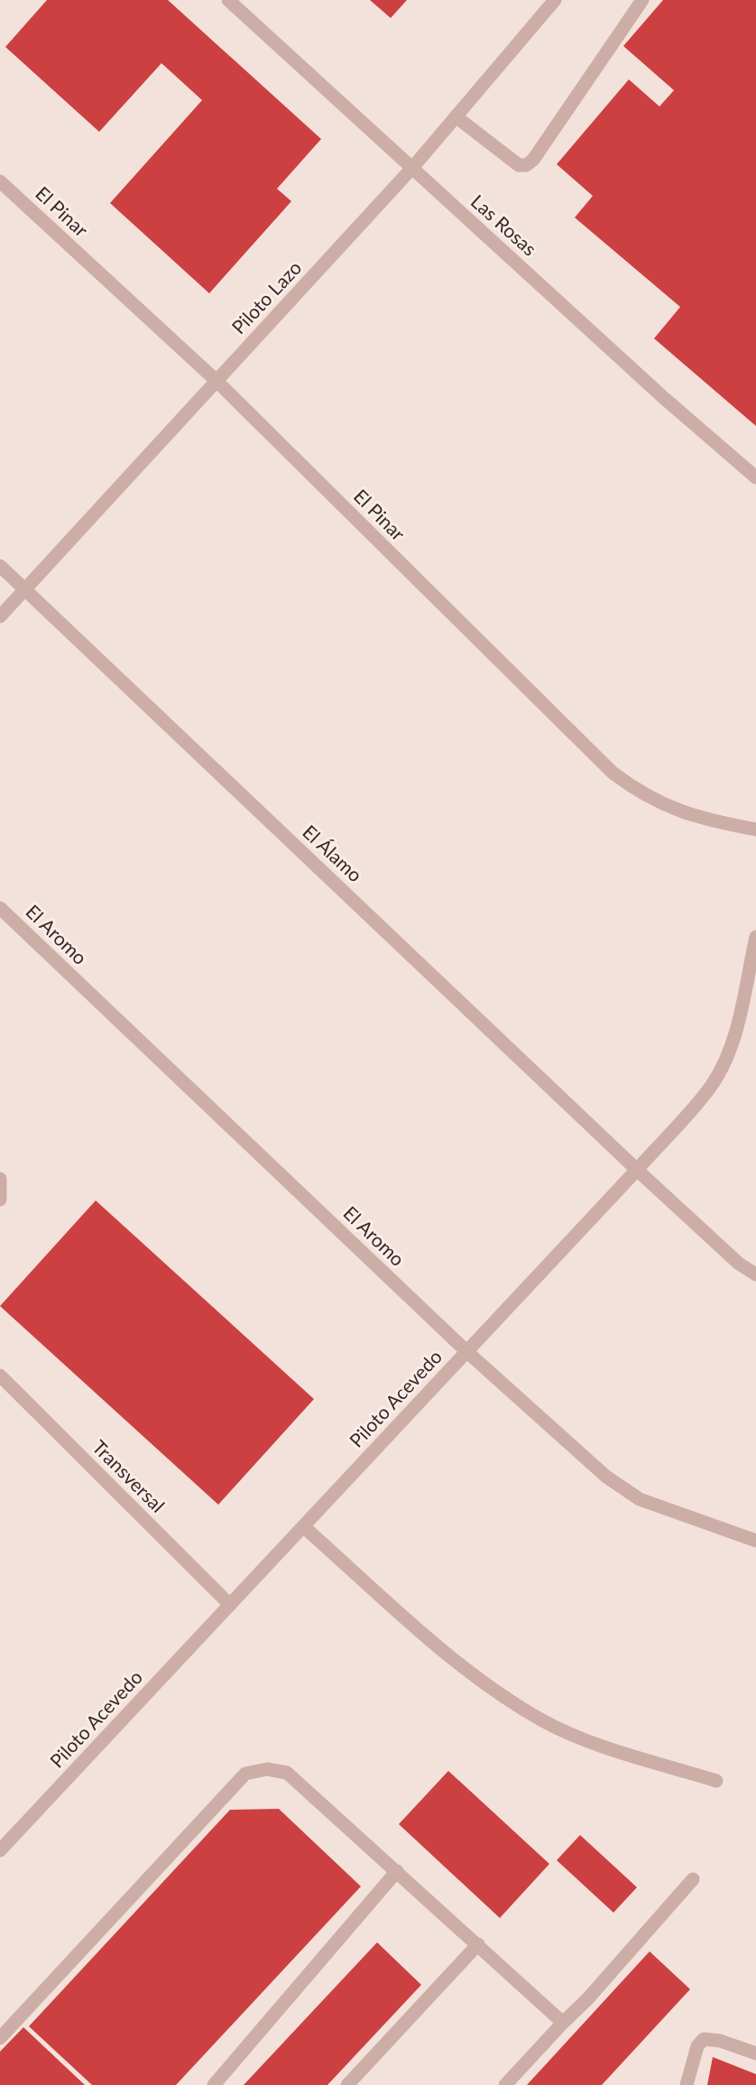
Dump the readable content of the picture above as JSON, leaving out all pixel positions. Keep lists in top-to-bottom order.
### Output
{
  "streets": {
    "street": [
      "El Pinar",
      "Las Rosas",
      "Piloto Lazo",
      "El Álamo",
      "El Aromo",
      "Piloto Acevedo",
      "Transversal"
    ]
  },
  "crossings": [
    ["El Pinar", "Piloto Lazo"],
    ["Las Rosas", "Piloto Lazo"],
    ["Piloto Lazo", "El Álamo"],
    ["El Álamo", "Piloto Acevedo"],
    ["El Aromo", "Piloto Acevedo"],
    ["Piloto Acevedo", "Transversal"]
  ]
}
